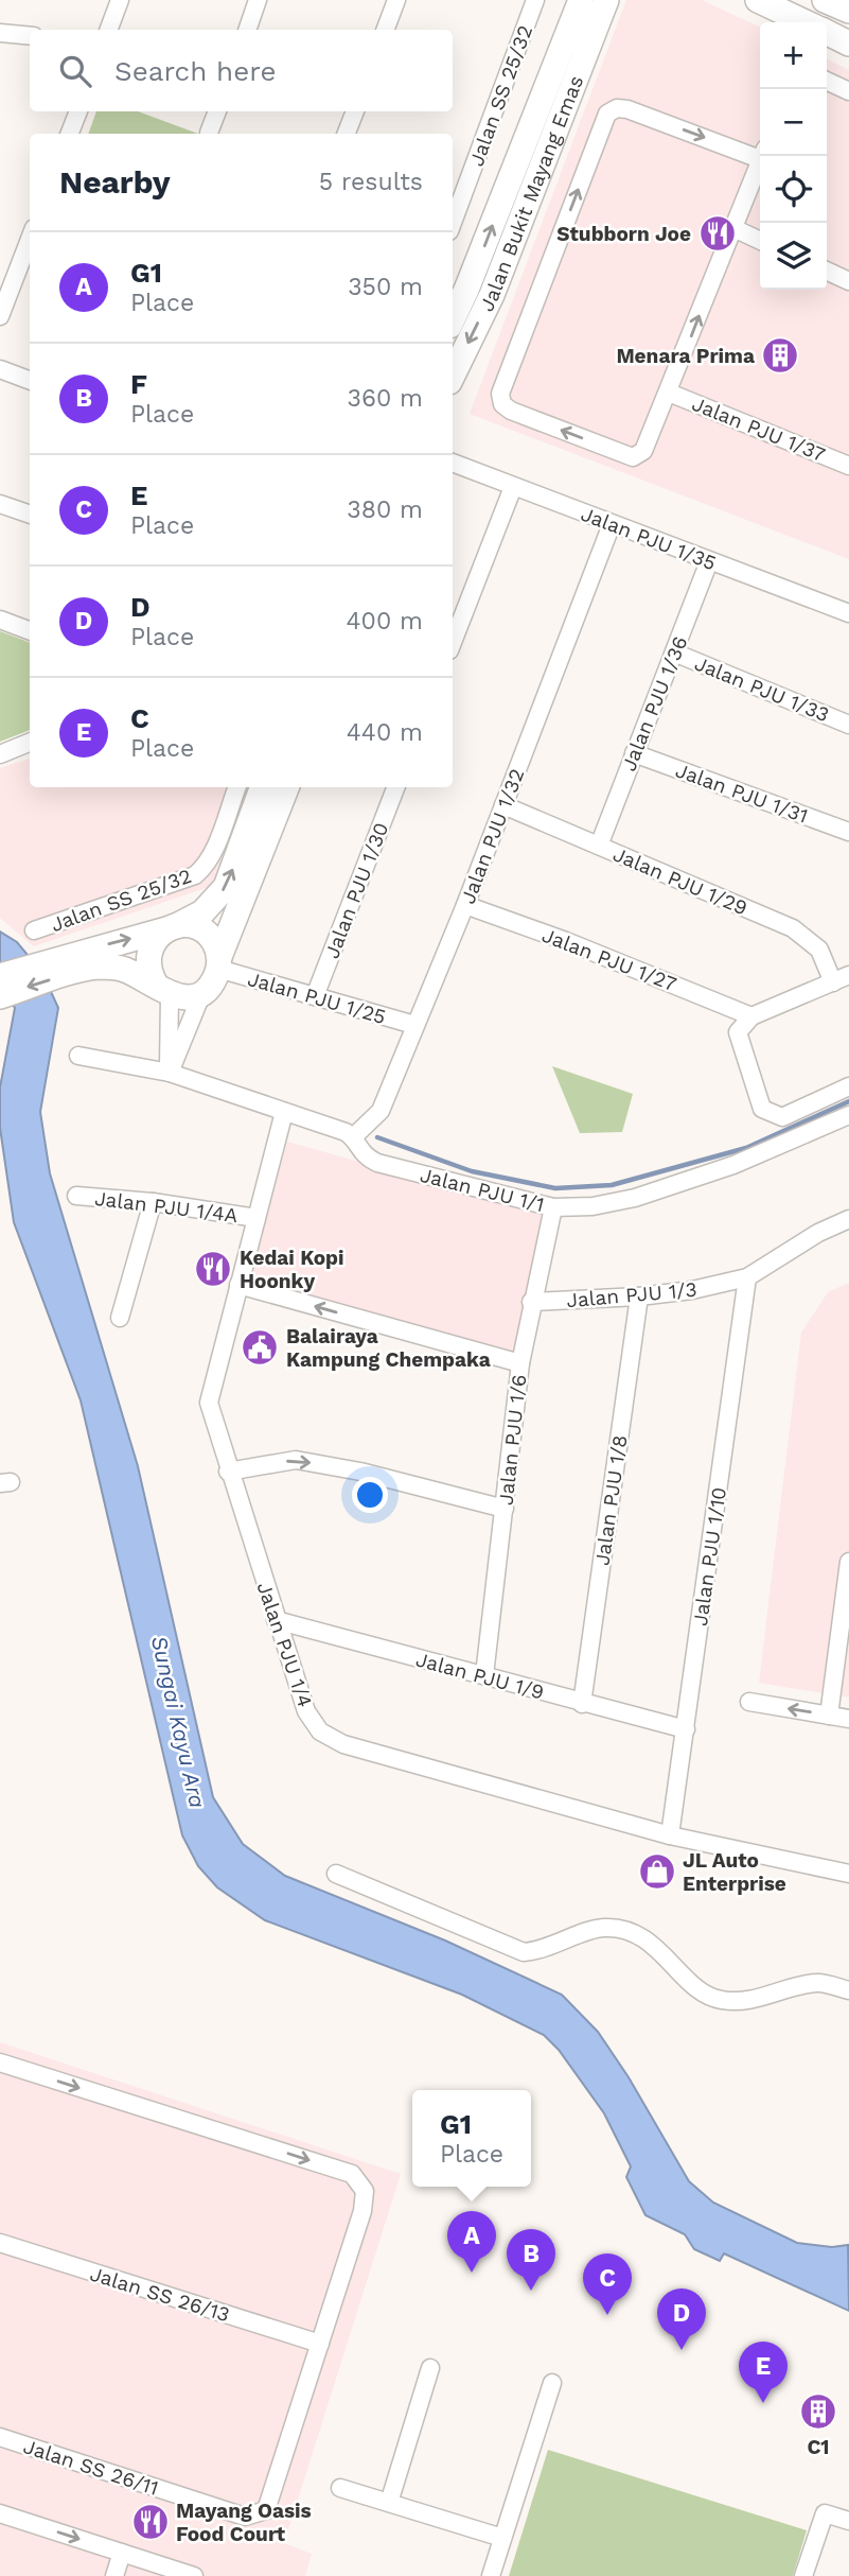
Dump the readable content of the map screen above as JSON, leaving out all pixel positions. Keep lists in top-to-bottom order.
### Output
{
  "streets": {
    "main road": ["Jalan Bukit Mayang Emas"],
    "street": [
      "Jalan SS 25/32",
      "Jalan PJU 1/37",
      "Jalan PJU 1/35",
      "Jalan PJU 1/33",
      "Jalan PJU 1/36",
      "Jalan PJU 1/31",
      "Jalan PJU 1/32",
      "Jalan PJU 1/29",
      "Jalan PJU 1/30",
      "Jalan PJU 1/27",
      "Jalan PJU 1/25",
      "Jalan PJU 1/1",
      "Jalan PJU 1/4A",
      "Jalan PJU 1/3",
      "Jalan PJU 1/6",
      "Jalan PJU 1/8",
      "Jalan PJU 1/10",
      "Jalan PJU 1/4",
      "Jalan PJU 1/9",
      "Jalan SS 26/13",
      "Jalan SS 26/11"
    ]
  },
  "crossings": [
    ["Jalan PJU 1/35", "Jalan PJU 1/36"],
    ["Jalan PJU 1/35", "Jalan PJU 1/32"],
    ["Jalan PJU 1/33", "Jalan PJU 1/36"],
    ["Jalan PJU 1/36", "Jalan PJU 1/31"],
    ["Jalan PJU 1/36", "Jalan PJU 1/29"],
    ["Jalan PJU 1/32", "Jalan PJU 1/29"],
    ["Jalan PJU 1/32", "Jalan PJU 1/27"],
    ["Jalan PJU 1/32", "Jalan PJU 1/25"],
    ["Jalan PJU 1/32", "Jalan PJU 1/1"],
    ["Jalan PJU 1/30", "Jalan PJU 1/25"],
    ["Jalan PJU 1/1", "Jalan PJU 1/6"],
    ["Jalan PJU 1/1", "Jalan PJU 1/4"],
    ["Jalan PJU 1/4A", "Jalan PJU 1/4"],
    ["Jalan PJU 1/3", "Jalan PJU 1/6"],
    ["Jalan PJU 1/3", "Jalan PJU 1/8"],
    ["Jalan PJU 1/3", "Jalan PJU 1/10"],
    ["Jalan PJU 1/6", "Jalan PJU 1/9"],
    ["Jalan PJU 1/8", "Jalan PJU 1/9"],
    ["Jalan PJU 1/10", "Jalan PJU 1/4"],
    ["Jalan PJU 1/10", "Jalan PJU 1/9"],
    ["Jalan PJU 1/4", "Jalan PJU 1/9"],
    ["Jalan SS 26/13", "Jalan SS 26/11"]
  ],
  "water": ["Sungai Kayu Ara"],
  "places": {
    "restaurant": ["Stubborn Joe", "Kedai Kopi Hoonky", "Mayang Oasis Food Court"],
    "building": ["Menara Prima", "C1"],
    "public building": ["Balairaya Kampung Chempaka"],
    "shop": ["JL Auto Enterprise"]
  },
  "page": {
    "map_buttons": ["+", "−"],
    "search": "Search here",
    "heading": ["Nearby", "5 results"],
    "list": [
      {
        "mark": "A",
        "name": "G1",
        "note": "Place",
        "value": "350 m"
      },
      {
        "mark": "B",
        "name": "F",
        "note": "Place",
        "value": "360 m"
      },
      {
        "mark": "C",
        "name": "E",
        "note": "Place",
        "value": "380 m"
      },
      {
        "mark": "D",
        "name": "D",
        "note": "Place",
        "value": "400 m"
      },
      {
        "mark": "E",
        "name": "C",
        "note": "Place",
        "value": "440 m"
      }
    ],
    "popup": ["G1", "Place"],
    "pins": [
      "A",
      "B",
      "C",
      "D",
      "E"
    ]
  }
}
